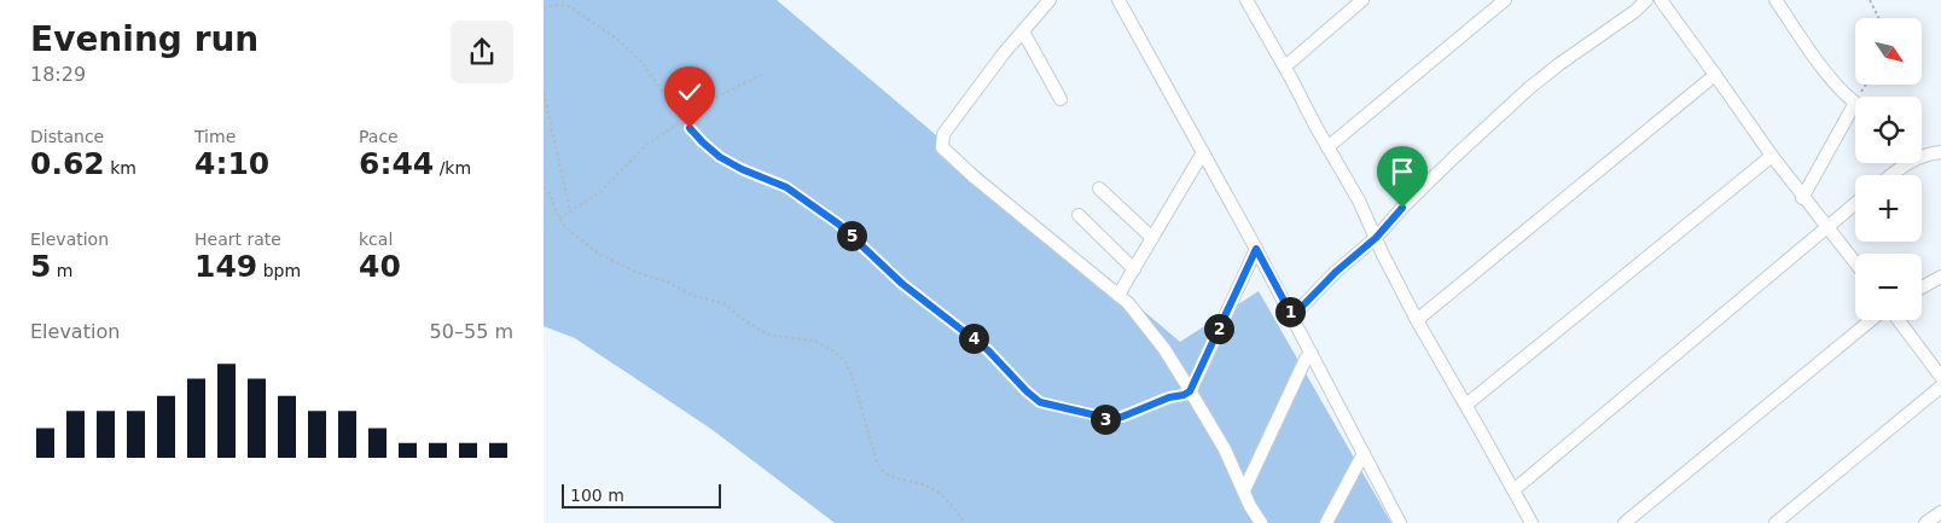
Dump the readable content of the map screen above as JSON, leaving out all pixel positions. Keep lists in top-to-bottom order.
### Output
{
  "scale_bar": "100 m",
  "north": "bottom right",
  "page": {
    "heading": ["Evening run", "18:29"],
    "map_buttons": ["+", "−"],
    "stats": [
      ["Distance", "0.62 km"],
      ["Time", "4:10"],
      ["Pace", "6:44 /km"],
      ["Elevation", "5 m"],
      ["Heart rate", "149 bpm"],
      ["kcal", "40"]
    ],
    "pins": [
      "5",
      "1",
      "2",
      "4",
      "3"
    ],
    "chart": ["Elevation", "50–55 m"],
    "scale": "100 m"
  }
}
